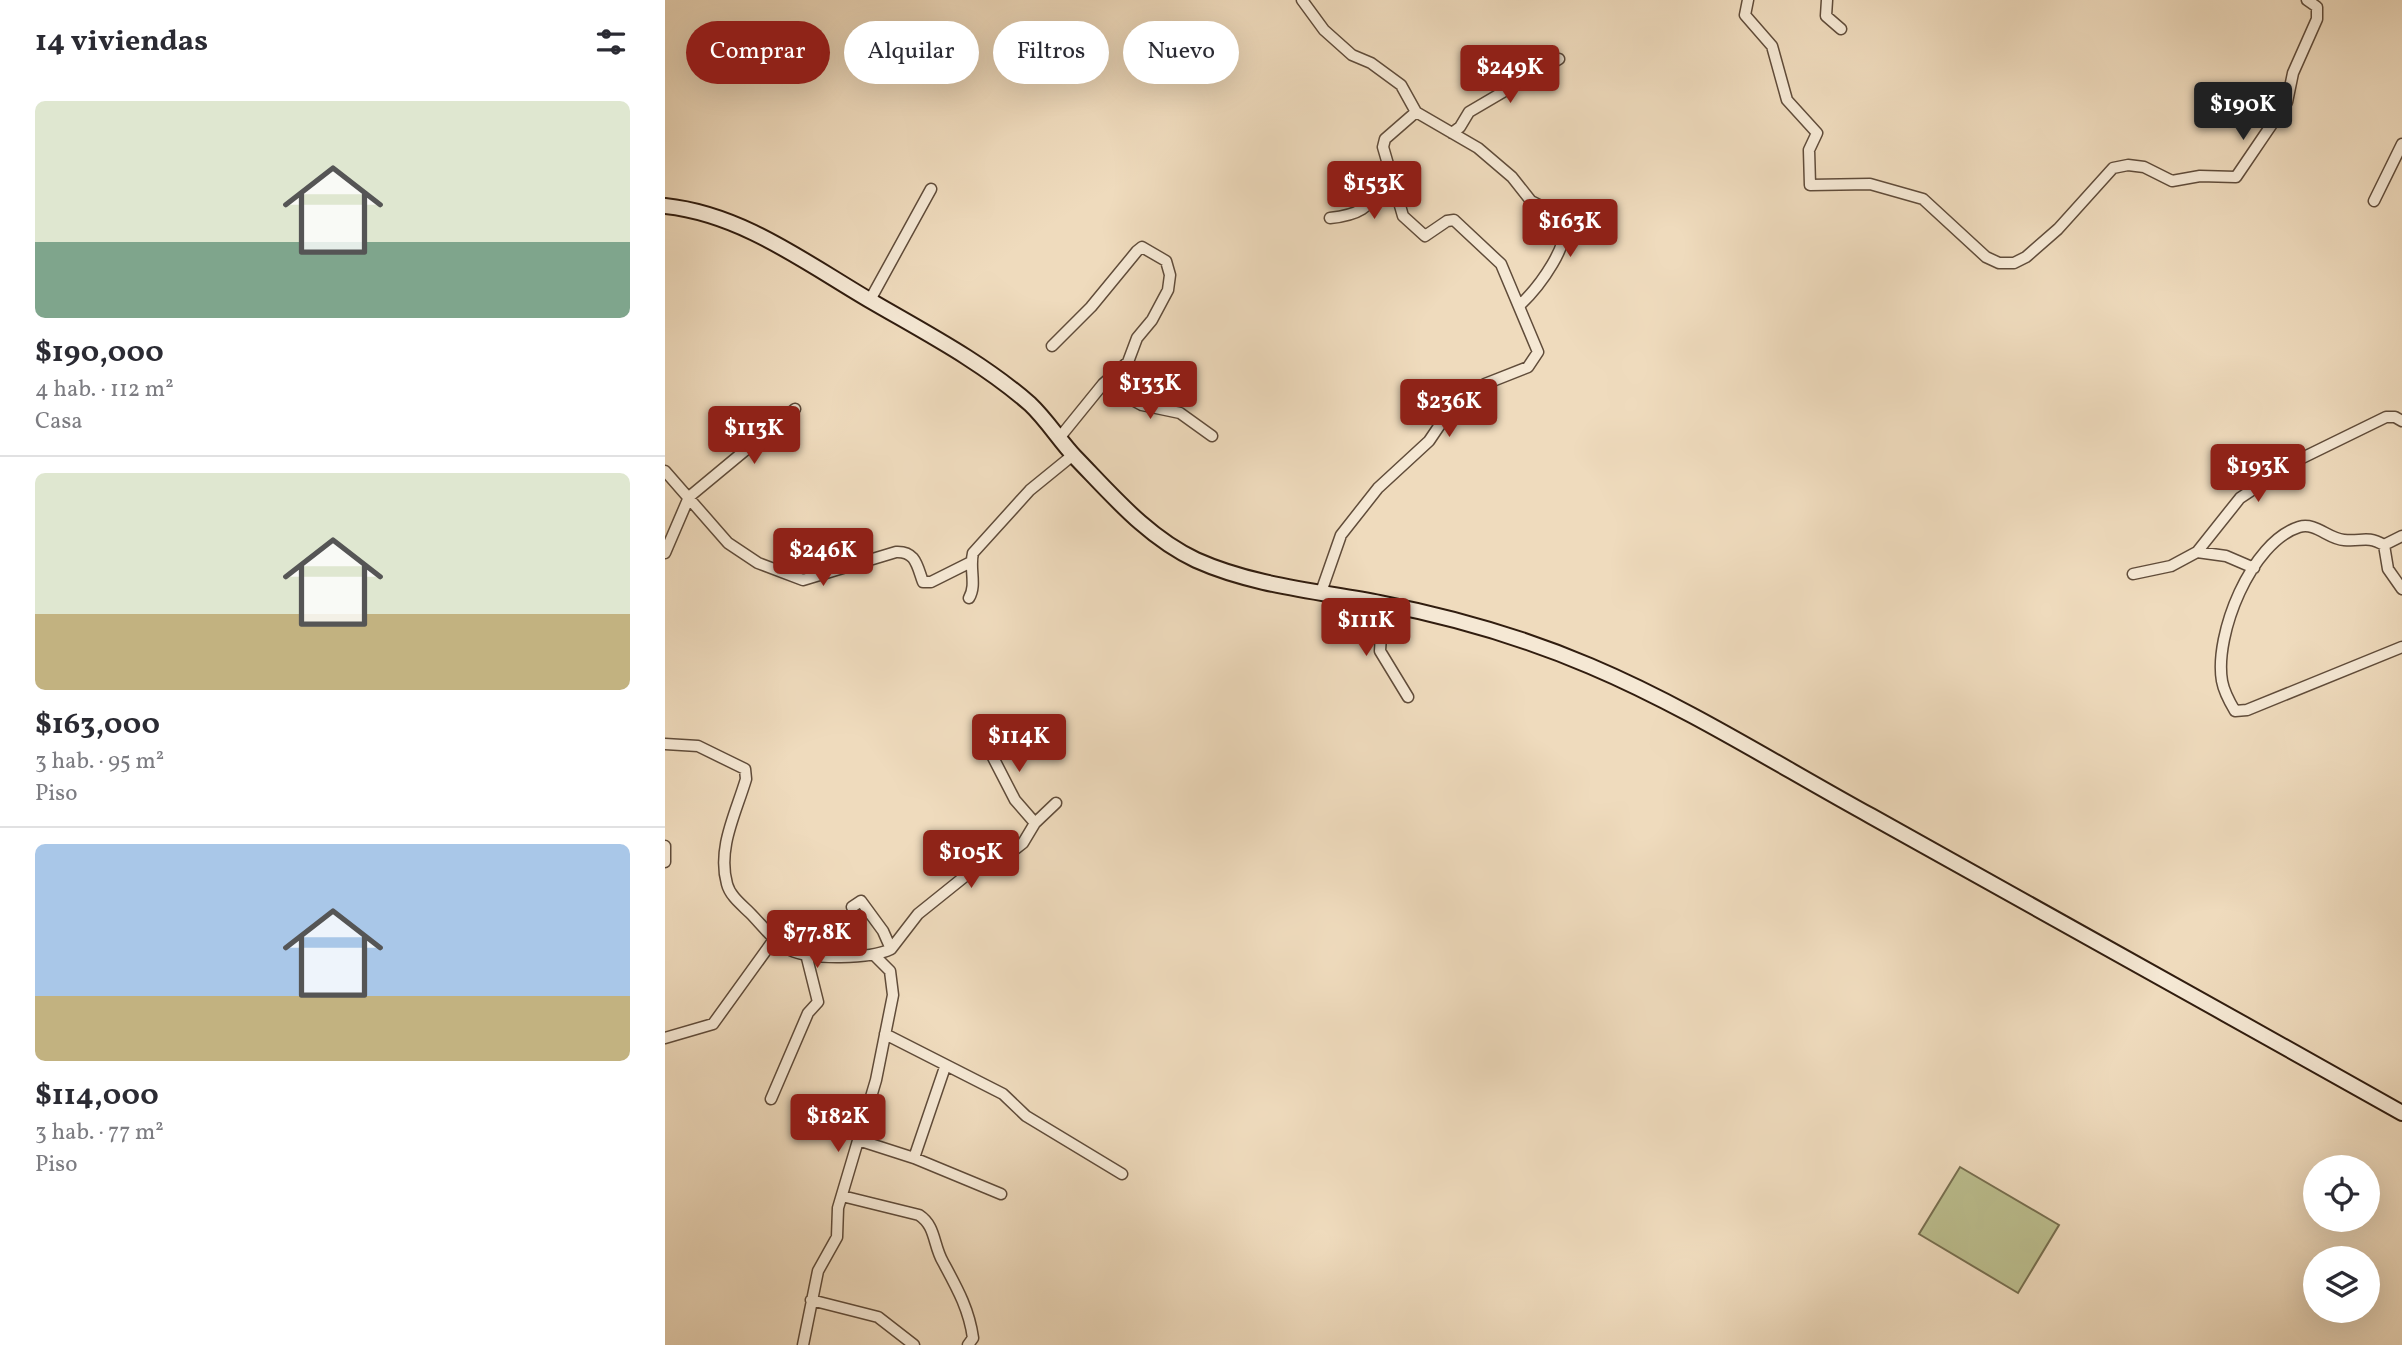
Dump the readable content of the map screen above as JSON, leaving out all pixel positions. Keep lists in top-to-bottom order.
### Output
{
  "page": {
    "heading": "14 viviendas",
    "chip": [
      "Comprar",
      "Alquilar",
      "Filtros",
      "Nuevo"
    ],
    "price": [
      "$249K",
      "$190K",
      "$153K",
      "$163K",
      "$133K",
      "$236K",
      "$113K",
      "$193K",
      "$246K",
      "$111K",
      "$114K",
      "$105K",
      "$77.8K",
      "$182K"
    ],
    "list": [
      {
        "name": "$190,000",
        "note": "4 hab. · 112 m² · Casa"
      },
      {
        "name": "$163,000",
        "note": "3 hab. · 95 m² · Piso"
      },
      {
        "name": "$114,000",
        "note": "3 hab. · 77 m² · Piso"
      }
    ]
  }
}
